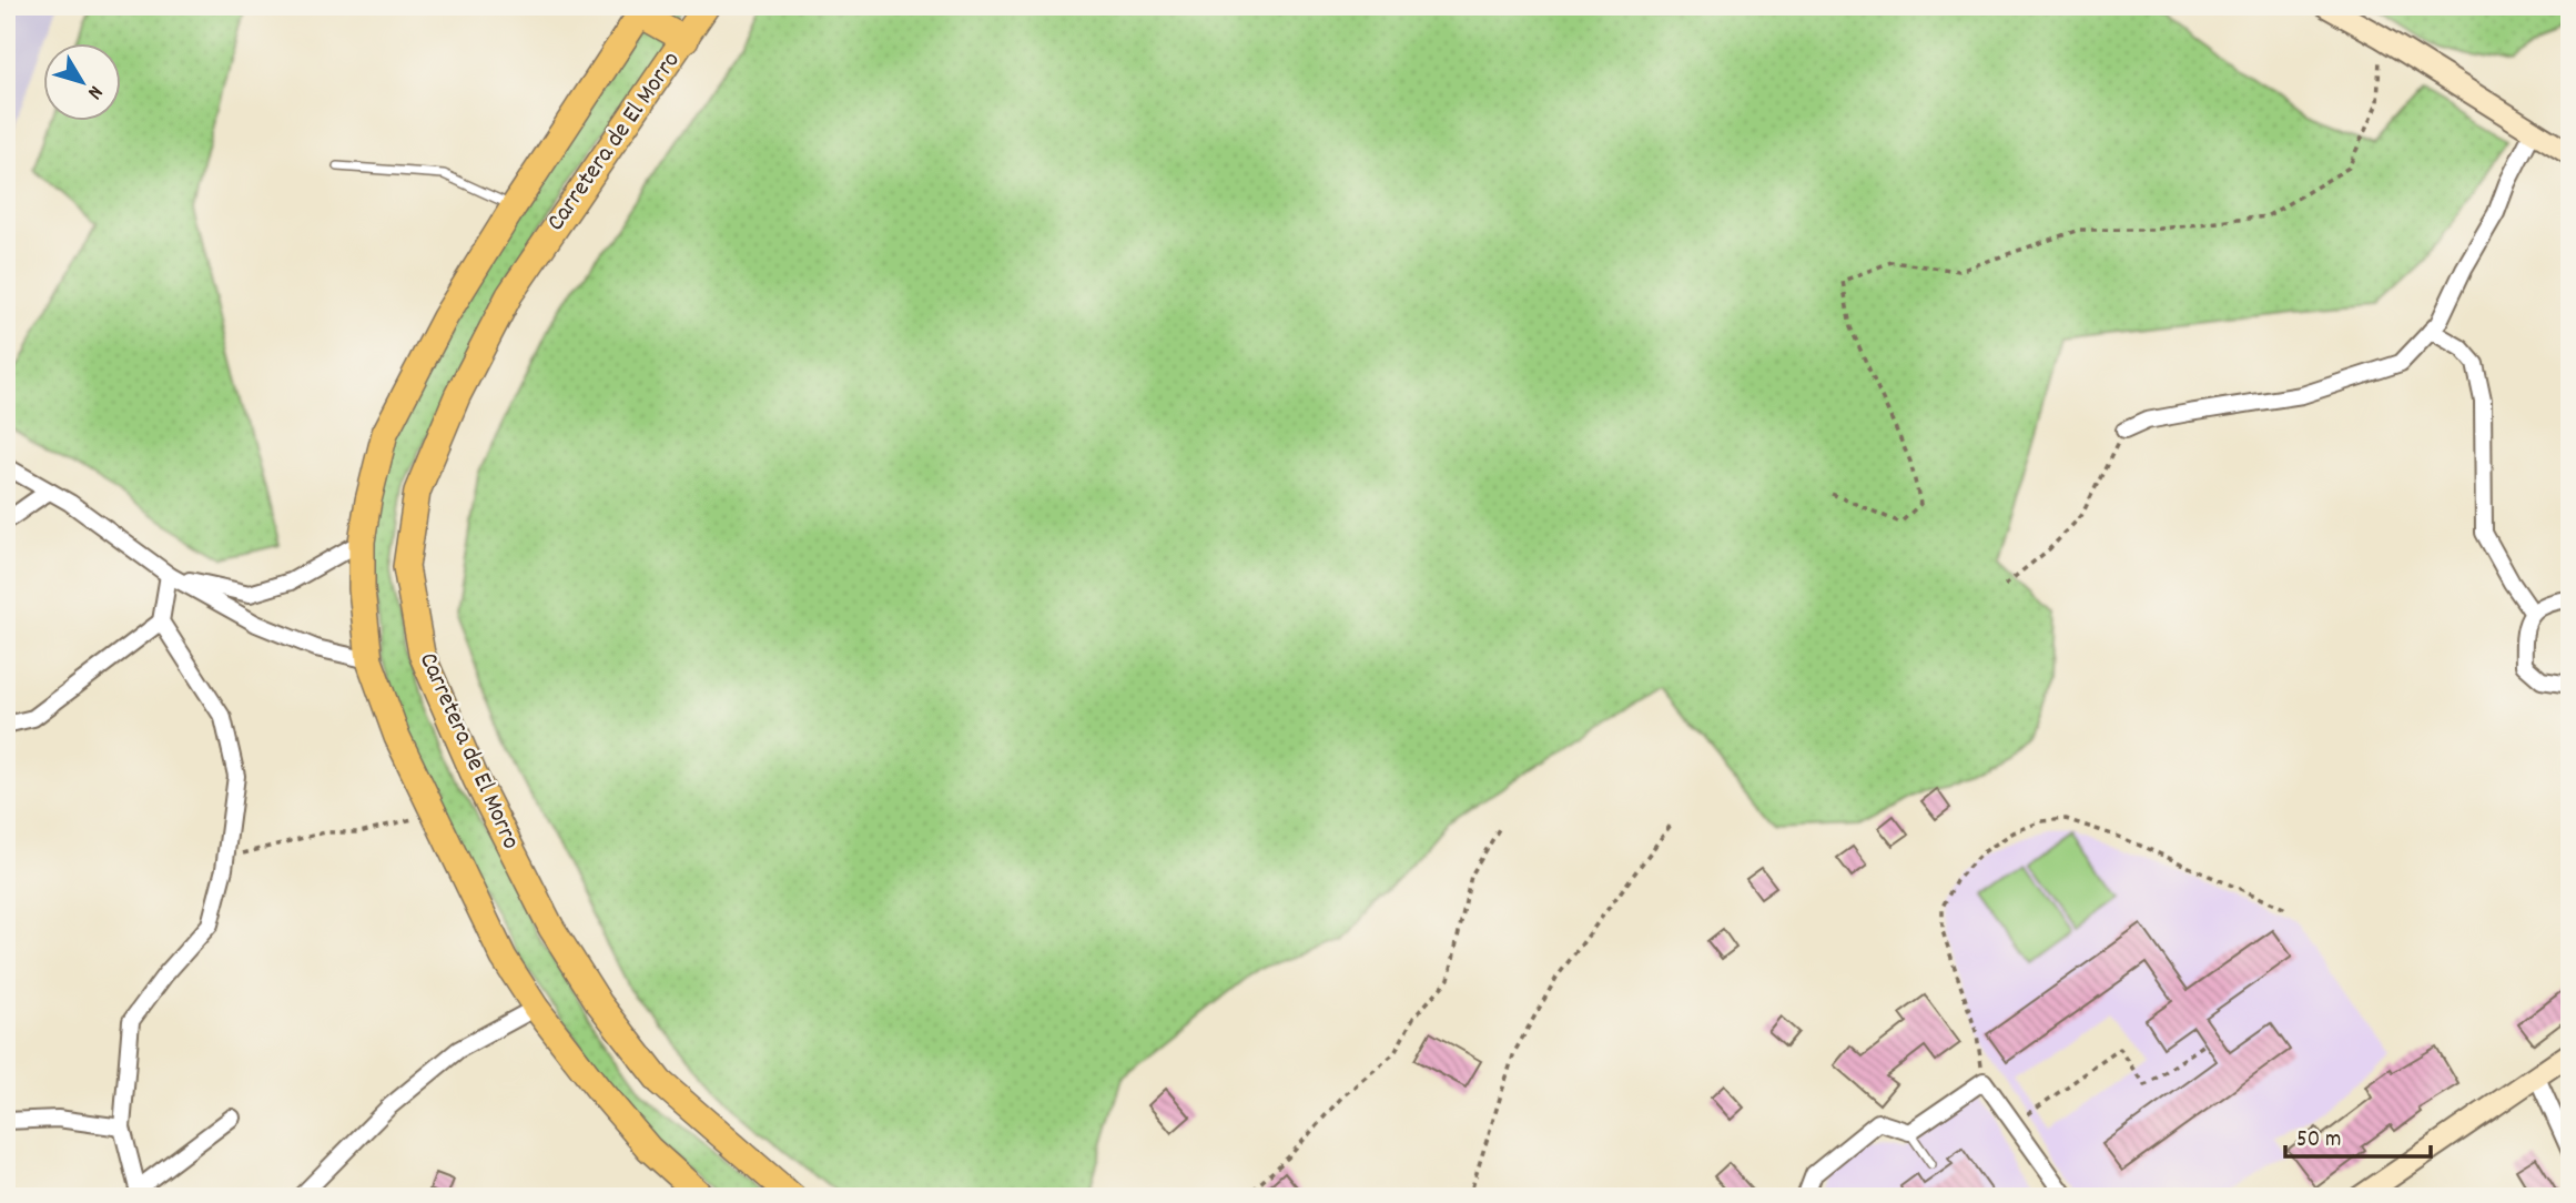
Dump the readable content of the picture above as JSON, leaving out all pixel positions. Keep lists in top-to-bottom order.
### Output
{
  "streets": {
    "main road": ["Carretera de El Morro"]
  },
  "scale_bar": "50 m",
  "north": "bottom right"
}
